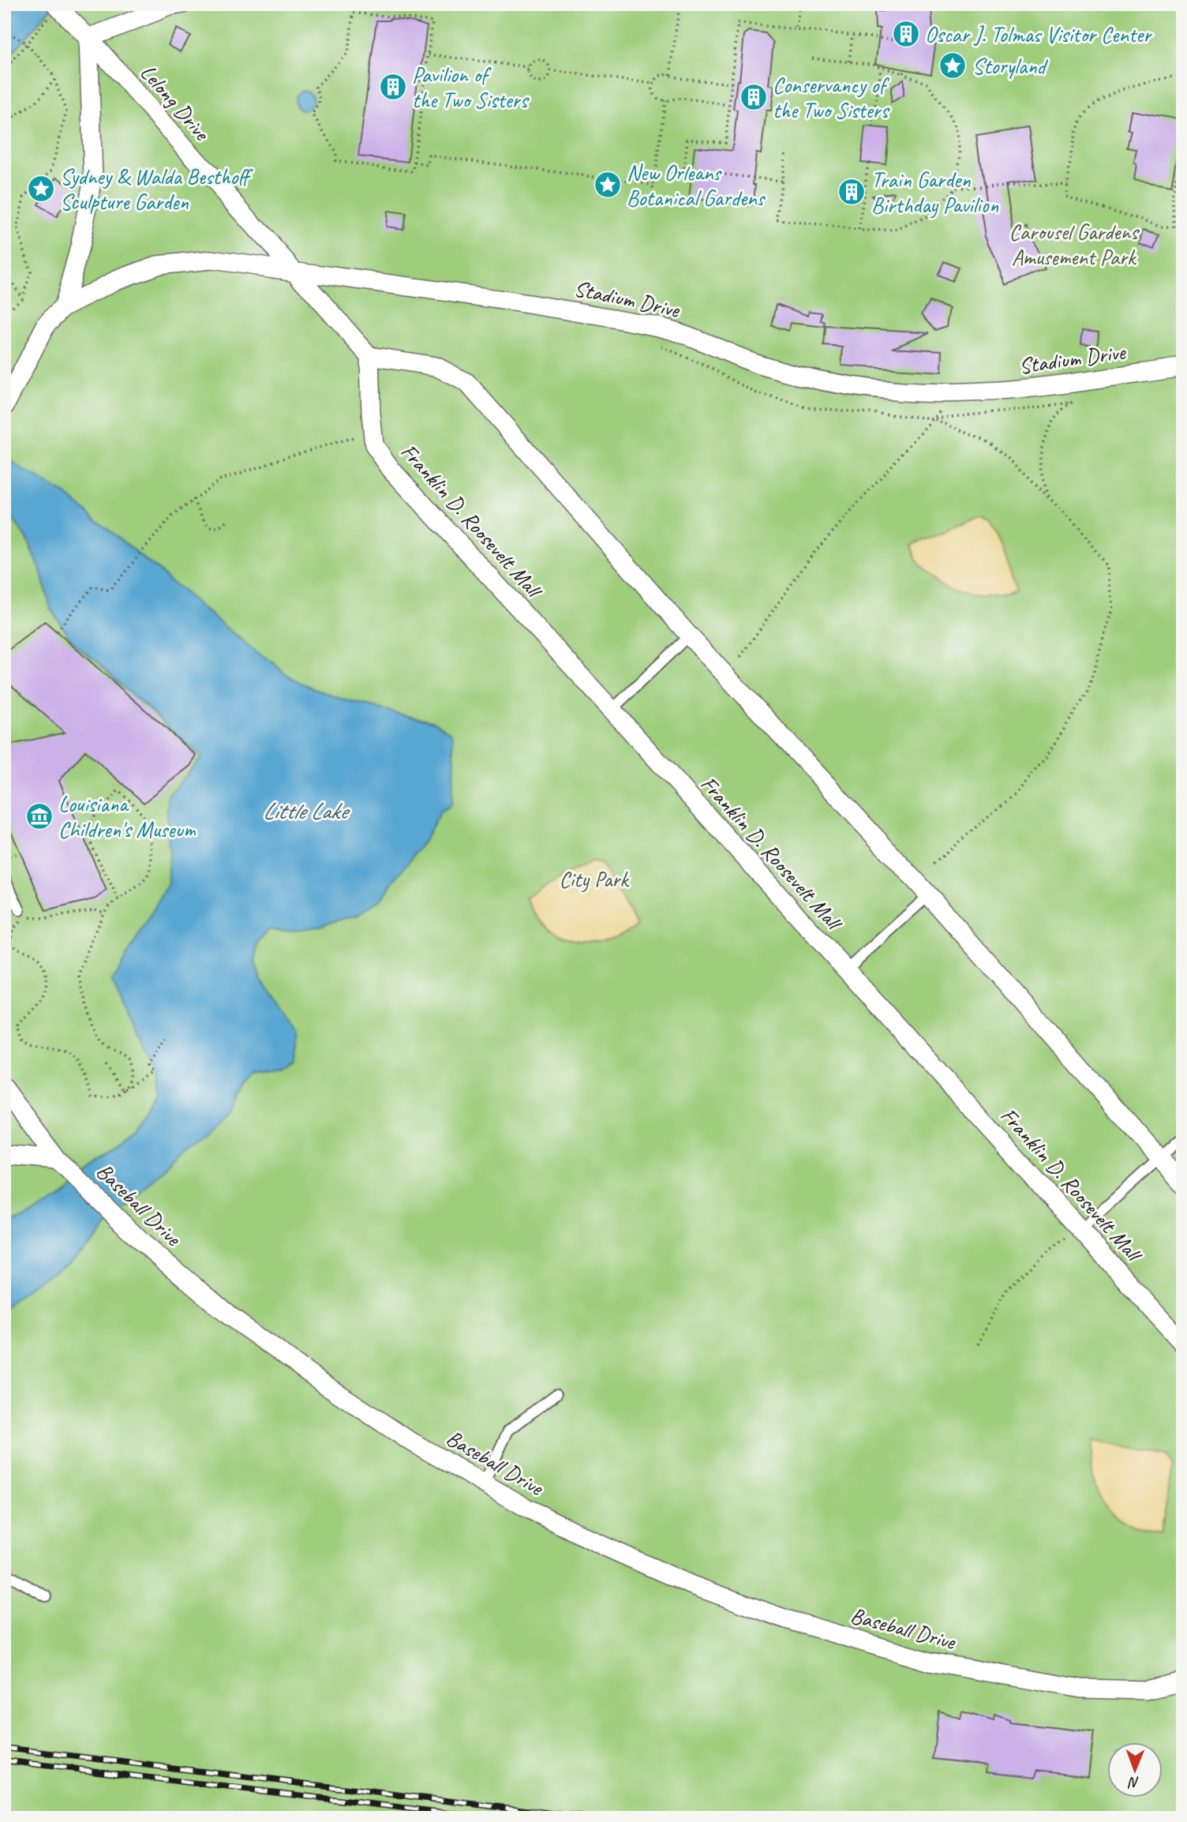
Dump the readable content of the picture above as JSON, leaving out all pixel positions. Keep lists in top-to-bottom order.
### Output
{
  "streets": {
    "street": [
      "Lelong Drive",
      "Stadium Drive",
      "Franklin D. Roosevelt Mall",
      "Baseball Drive"
    ]
  },
  "crossings": [
    ["Lelong Drive", "Stadium Drive"],
    ["Lelong Drive", "Franklin D. Roosevelt Mall"]
  ],
  "water": ["Little Lake"],
  "parks": ["Carousel Gardens Amusement Park", "City Park"],
  "places": {
    "building": [
      "Oscar J. Tolmas Visitor Center",
      "Pavilion of the Two Sisters",
      "Conservancy of the Two Sisters",
      "Train Garden Birthday Pavilion"
    ],
    "place": ["Storyland", "New Orleans Botanical Gardens", "Sydney & Walda Besthoff Sculpture Garden"],
    "museum": ["Louisiana Children's Museum"]
  },
  "north": "bottom"
}
